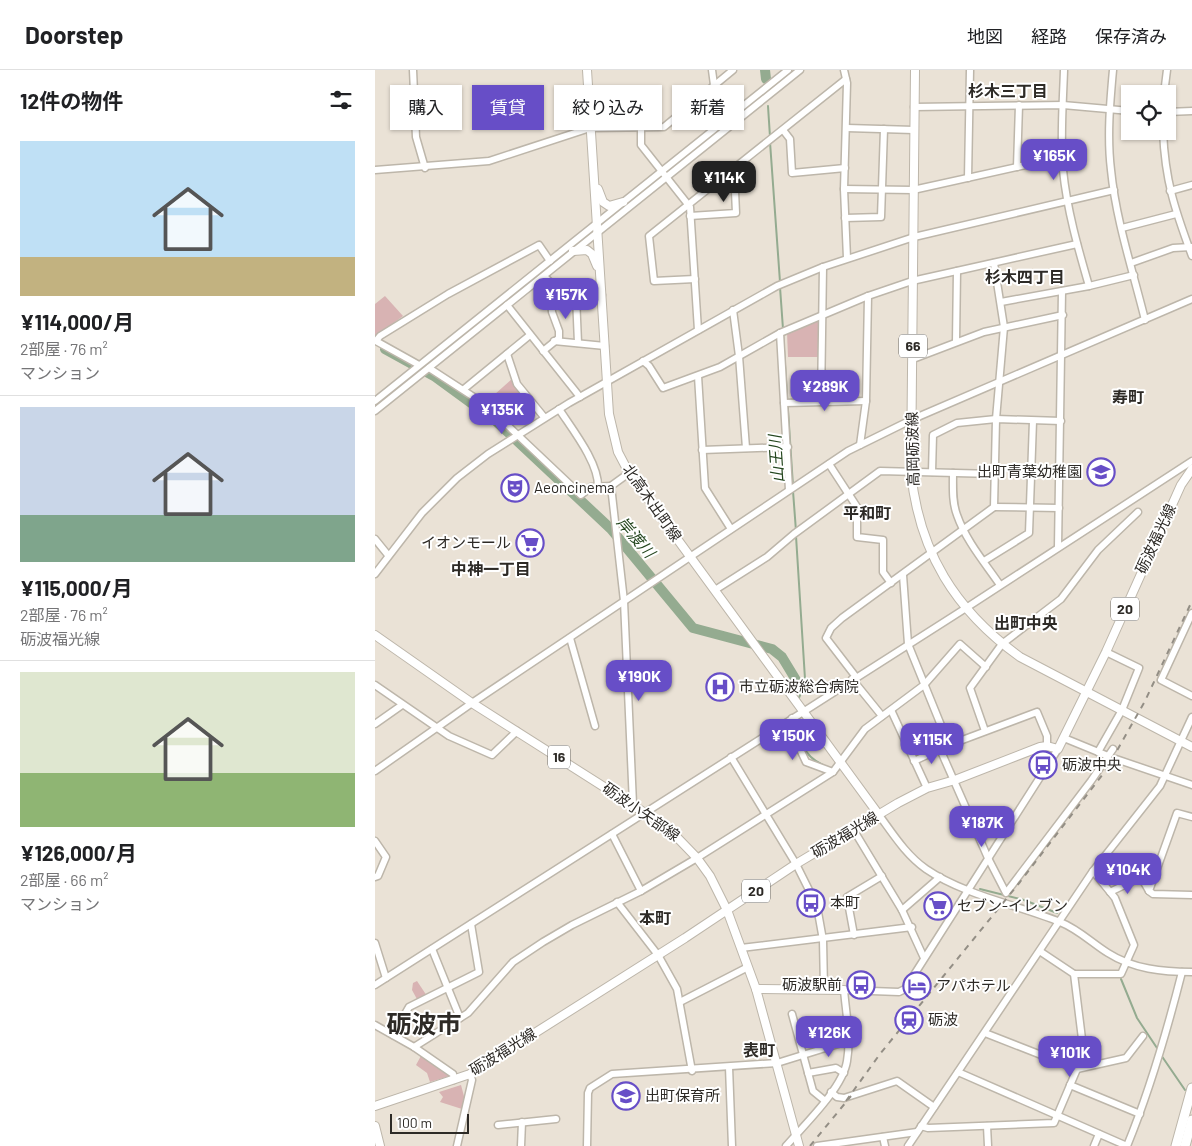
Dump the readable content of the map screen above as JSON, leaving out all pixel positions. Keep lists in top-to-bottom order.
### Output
{
  "streets": {
    "main road": [
      "66",
      "高岡砺波線",
      "北高木出町線",
      "砺波福光線",
      "20",
      "16",
      "砺波小矢部線"
    ]
  },
  "crossings": [
    ["高岡砺波線", "砺波福光線"],
    ["北高木出町線", "砺波福光線"],
    ["砺波福光線", "砺波小矢部線"]
  ],
  "districts": [
    "杉木三丁目",
    "杉木四丁目",
    "寿町",
    "平和町",
    "中神一丁目",
    "出町中央",
    "本町",
    "砺波市",
    "表町"
  ],
  "water": ["山王川", "岸渡川"],
  "places": {
    "school or university": ["出町青葉幼稚園", "出町保育所"],
    "theatre": ["Aeoncinema"],
    "supermarket": ["イオンモール", "セブン-イレブン"],
    "hospital": ["市立砺波総合病院"],
    "bus stop": ["砺波中央", "本町", "砺波駅前"],
    "hotel": ["アパホテル"],
    "station": ["砺波"]
  },
  "scale_bar": "100 m",
  "page": {
    "header": "Doorstep",
    "nav": ["地図", "経路", "保存済み"],
    "heading": "12件の物件",
    "chip": [
      "購入",
      "賃貸",
      "絞り込み",
      "新着"
    ],
    "list": [
      {
        "name": "¥114,000/月",
        "note": "2部屋 · 76 m² · マンション"
      },
      {
        "name": "¥115,000/月",
        "note": "2部屋 · 76 m² · 砺波福光線"
      },
      {
        "name": "¥126,000/月",
        "note": "2部屋 · 66 m² · マンション"
      }
    ],
    "price": [
      "¥165K",
      "¥114K",
      "¥157K",
      "¥289K",
      "¥135K",
      "¥190K",
      "¥150K",
      "¥115K",
      "¥187K",
      "¥104K",
      "¥126K",
      "¥101K"
    ],
    "scale": "100 m"
  }
}
